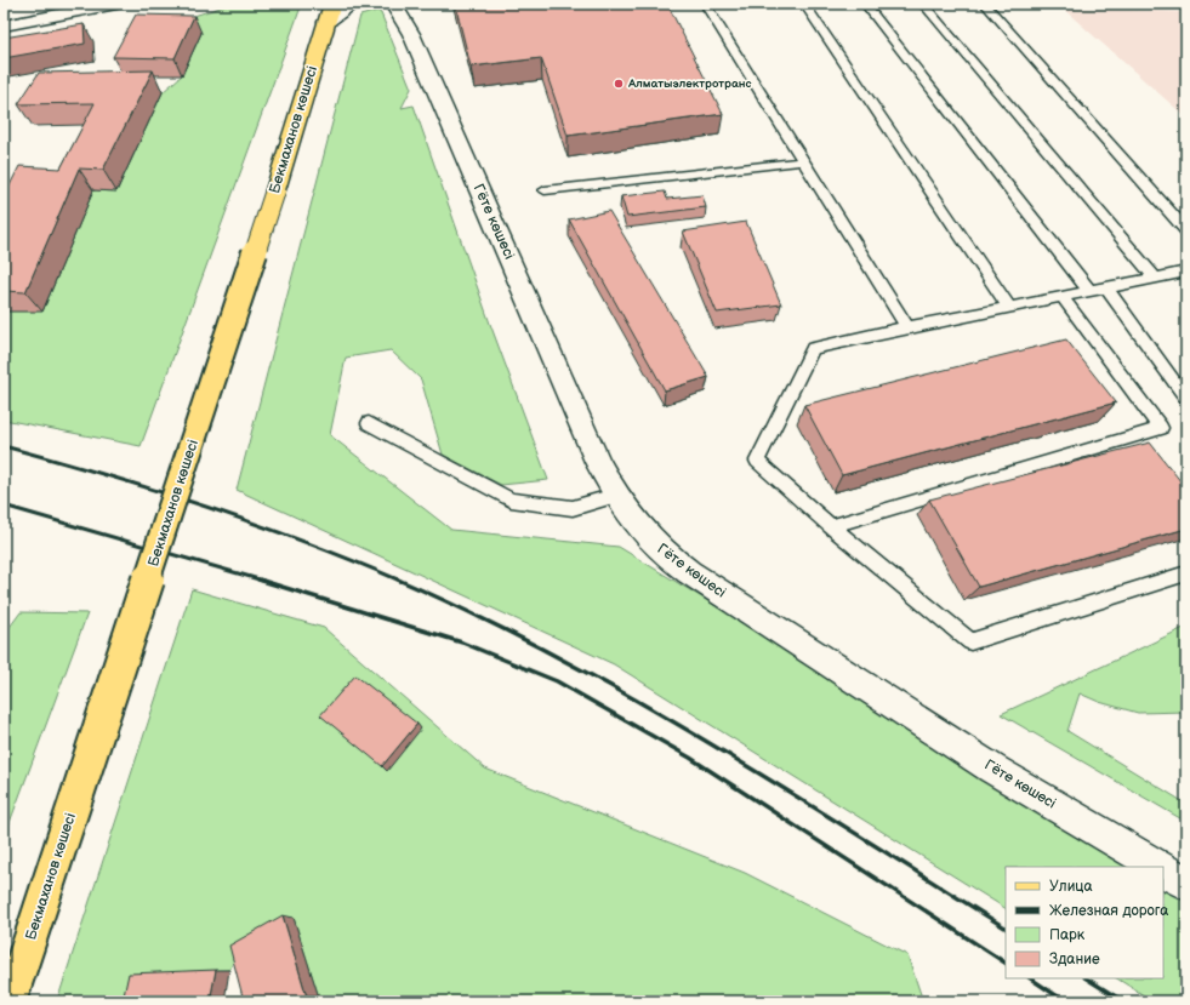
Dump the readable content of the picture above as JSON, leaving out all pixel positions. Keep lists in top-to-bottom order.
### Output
{
  "streets": {
    "main road": ["Бекмаханов көшесі", "Гёте көшесі"]
  },
  "places": ["Алматыэлектротранс"],
  "legend": [
    "Улица",
    "Железная дорога",
    "Парк",
    "Здание"
  ]
}
